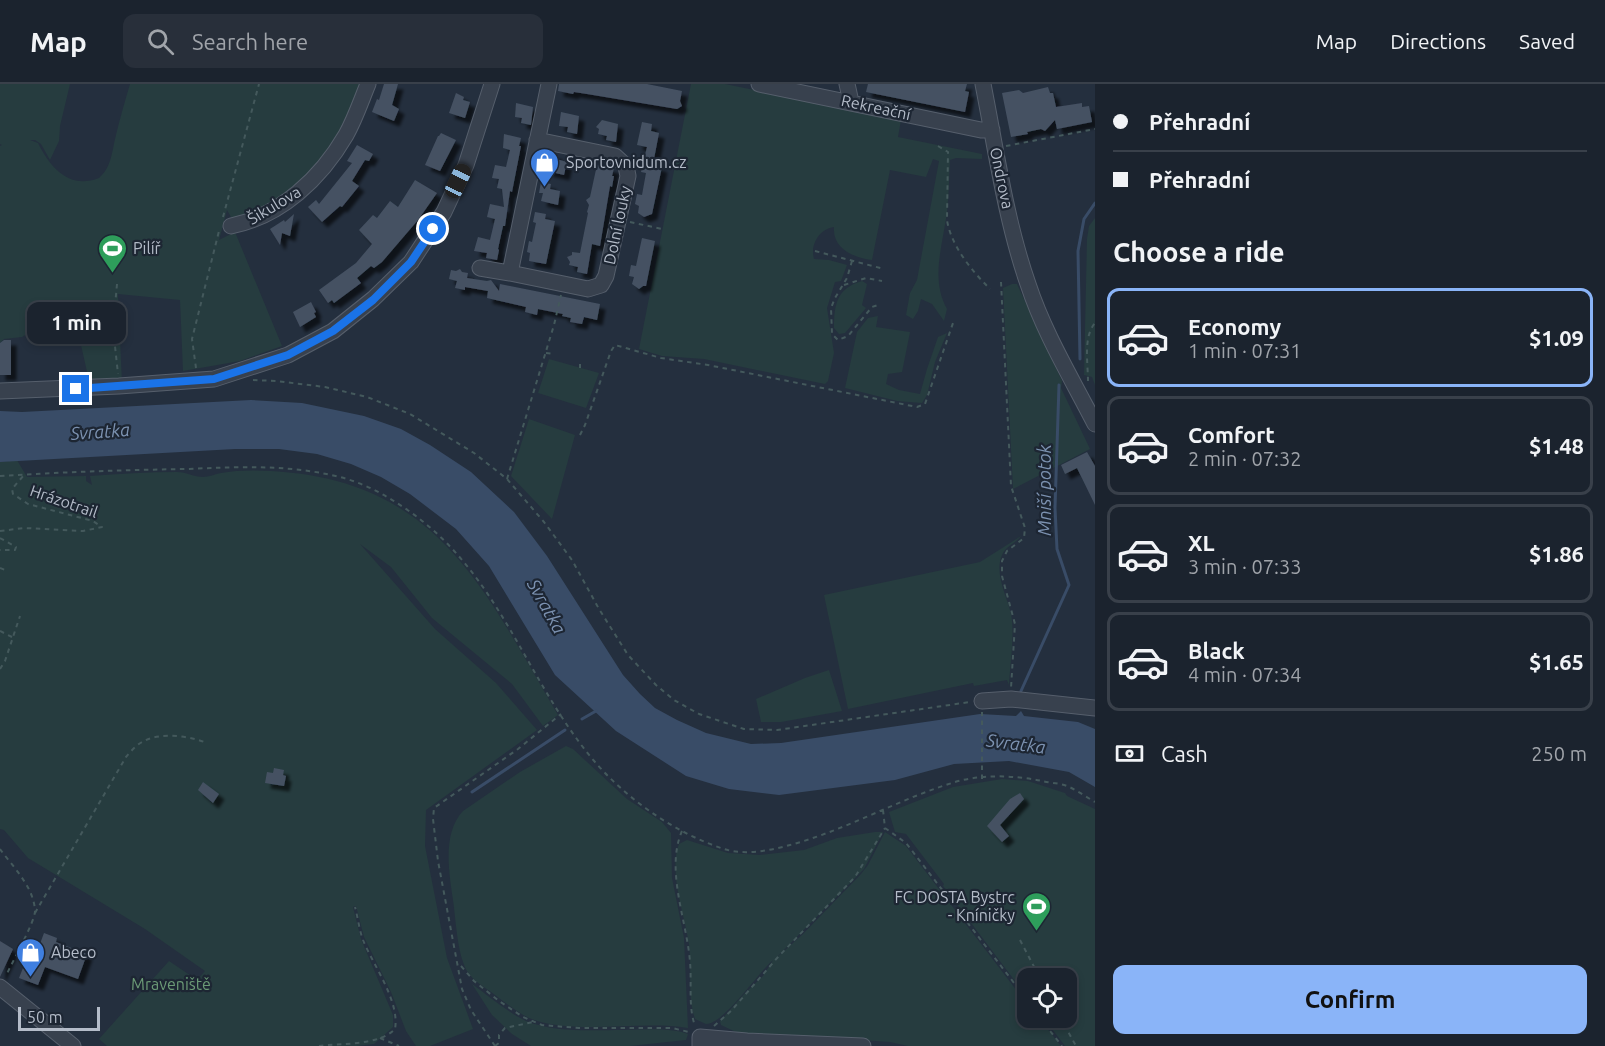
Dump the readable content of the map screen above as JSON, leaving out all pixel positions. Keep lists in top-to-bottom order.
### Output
{
  "streets": {
    "street": [
      "Rekreační",
      "Ondrova",
      "Šikulova",
      "Dolní louky"
    ],
    "path": ["Hrázotrail"]
  },
  "crossings": [
    ["Rekreační", "Ondrova"]
  ],
  "water": ["Svratka", "Mniší potok"],
  "parks": ["Mraveniště"],
  "places": {
    "shop": ["Sportovnidum.cz", "Abeco"],
    "sports": ["Pilíř", "FC DOSTA Bystrc - Kníničky"]
  },
  "scale_bar": "50 m",
  "page": {
    "header": "Map",
    "search": "Search here",
    "nav": ["Map", "Directions", "Saved"],
    "banner": ["Přehradní", "Přehradní"],
    "heading": "Choose a ride",
    "list": [
      {
        "name": "Economy",
        "note": "1 min · 07:31",
        "value": "$1.09"
      },
      {
        "name": "Comfort",
        "note": "2 min · 07:32",
        "value": "$1.48"
      },
      {
        "name": "XL",
        "note": "3 min · 07:33",
        "value": "$1.86"
      },
      {
        "name": "Black",
        "note": "4 min · 07:34",
        "value": "$1.65"
      }
    ],
    "bubble": "1 min",
    "pay": ["Cash", "250 m"],
    "buttons": "Confirm",
    "scale": "50 m"
  }
}
